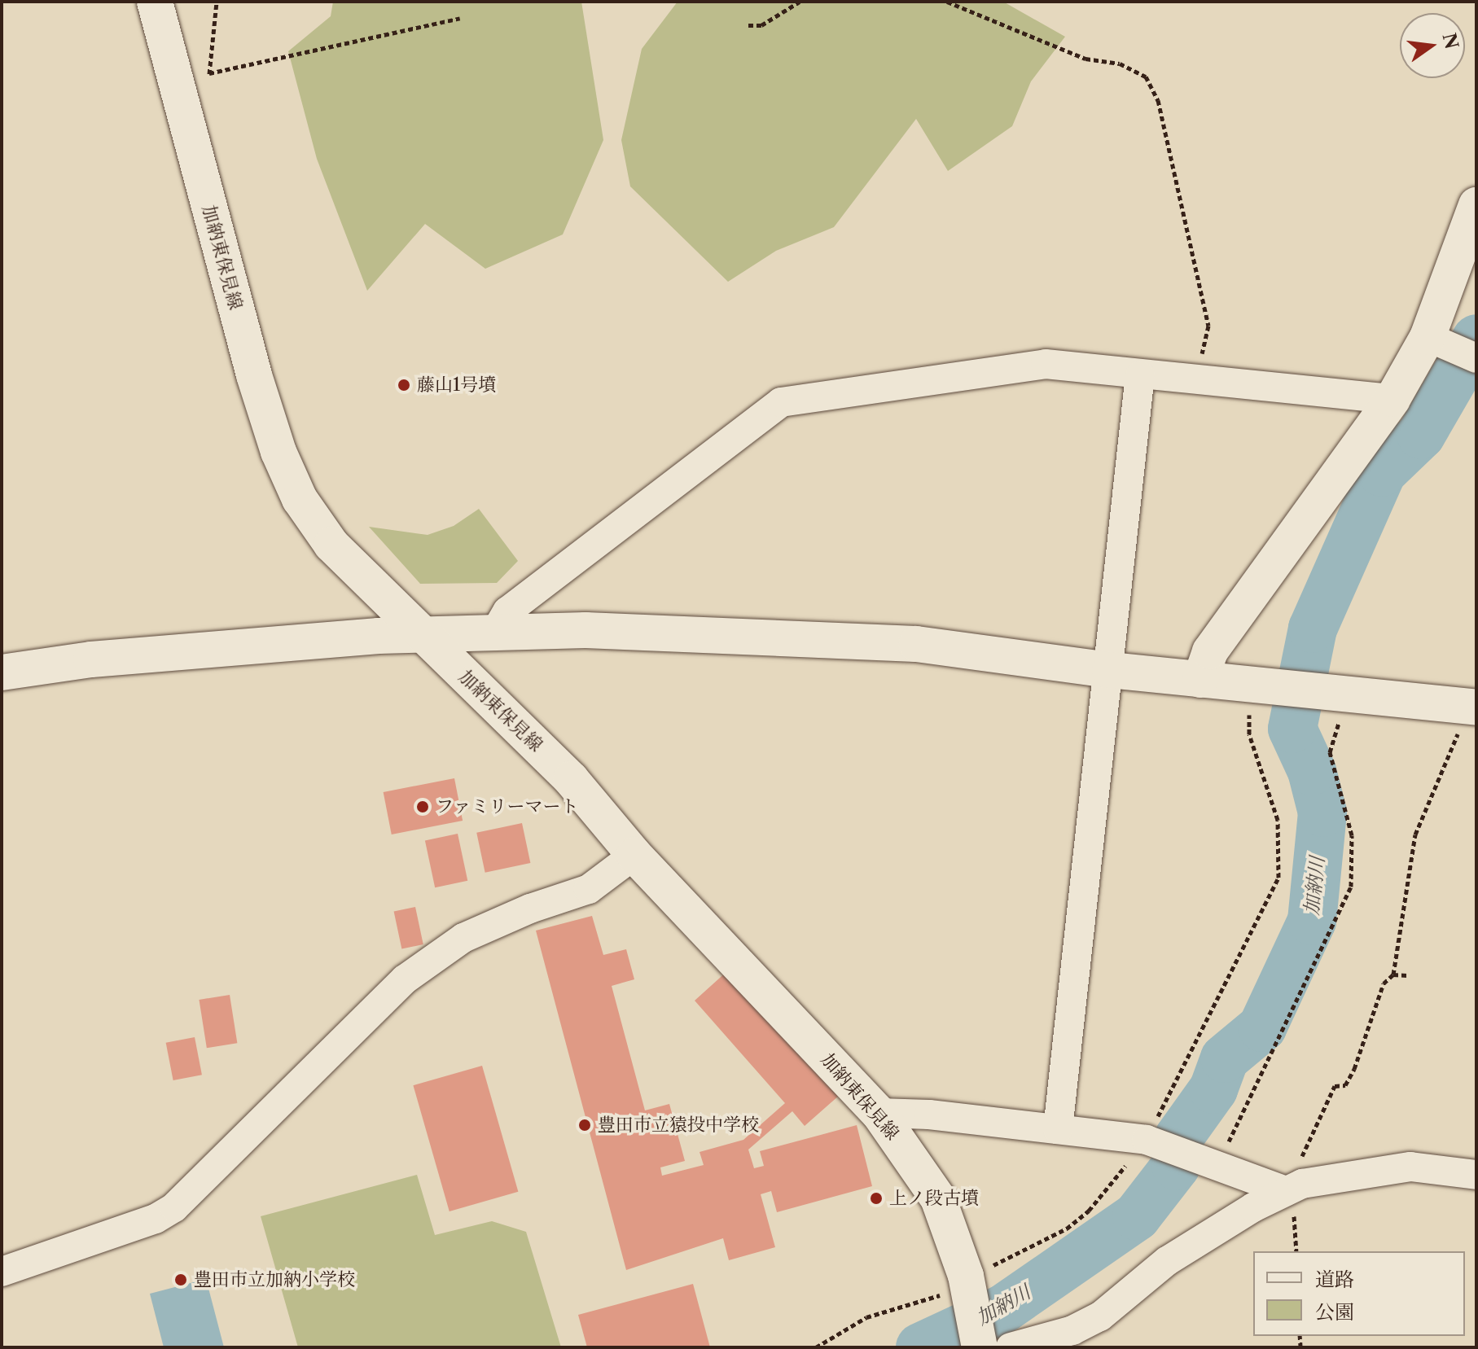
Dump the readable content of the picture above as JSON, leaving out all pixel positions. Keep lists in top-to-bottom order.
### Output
{
  "streets": {
    "street": ["加納東保見線"]
  },
  "water": ["加納川"],
  "places": [
    "藤山1号墳",
    "ファミリーマート",
    "豊田市立猿投中学校",
    "上ノ段古墳",
    "豊田市立加納小学校"
  ],
  "legend": ["道路", "公園"],
  "north": "right"
}
